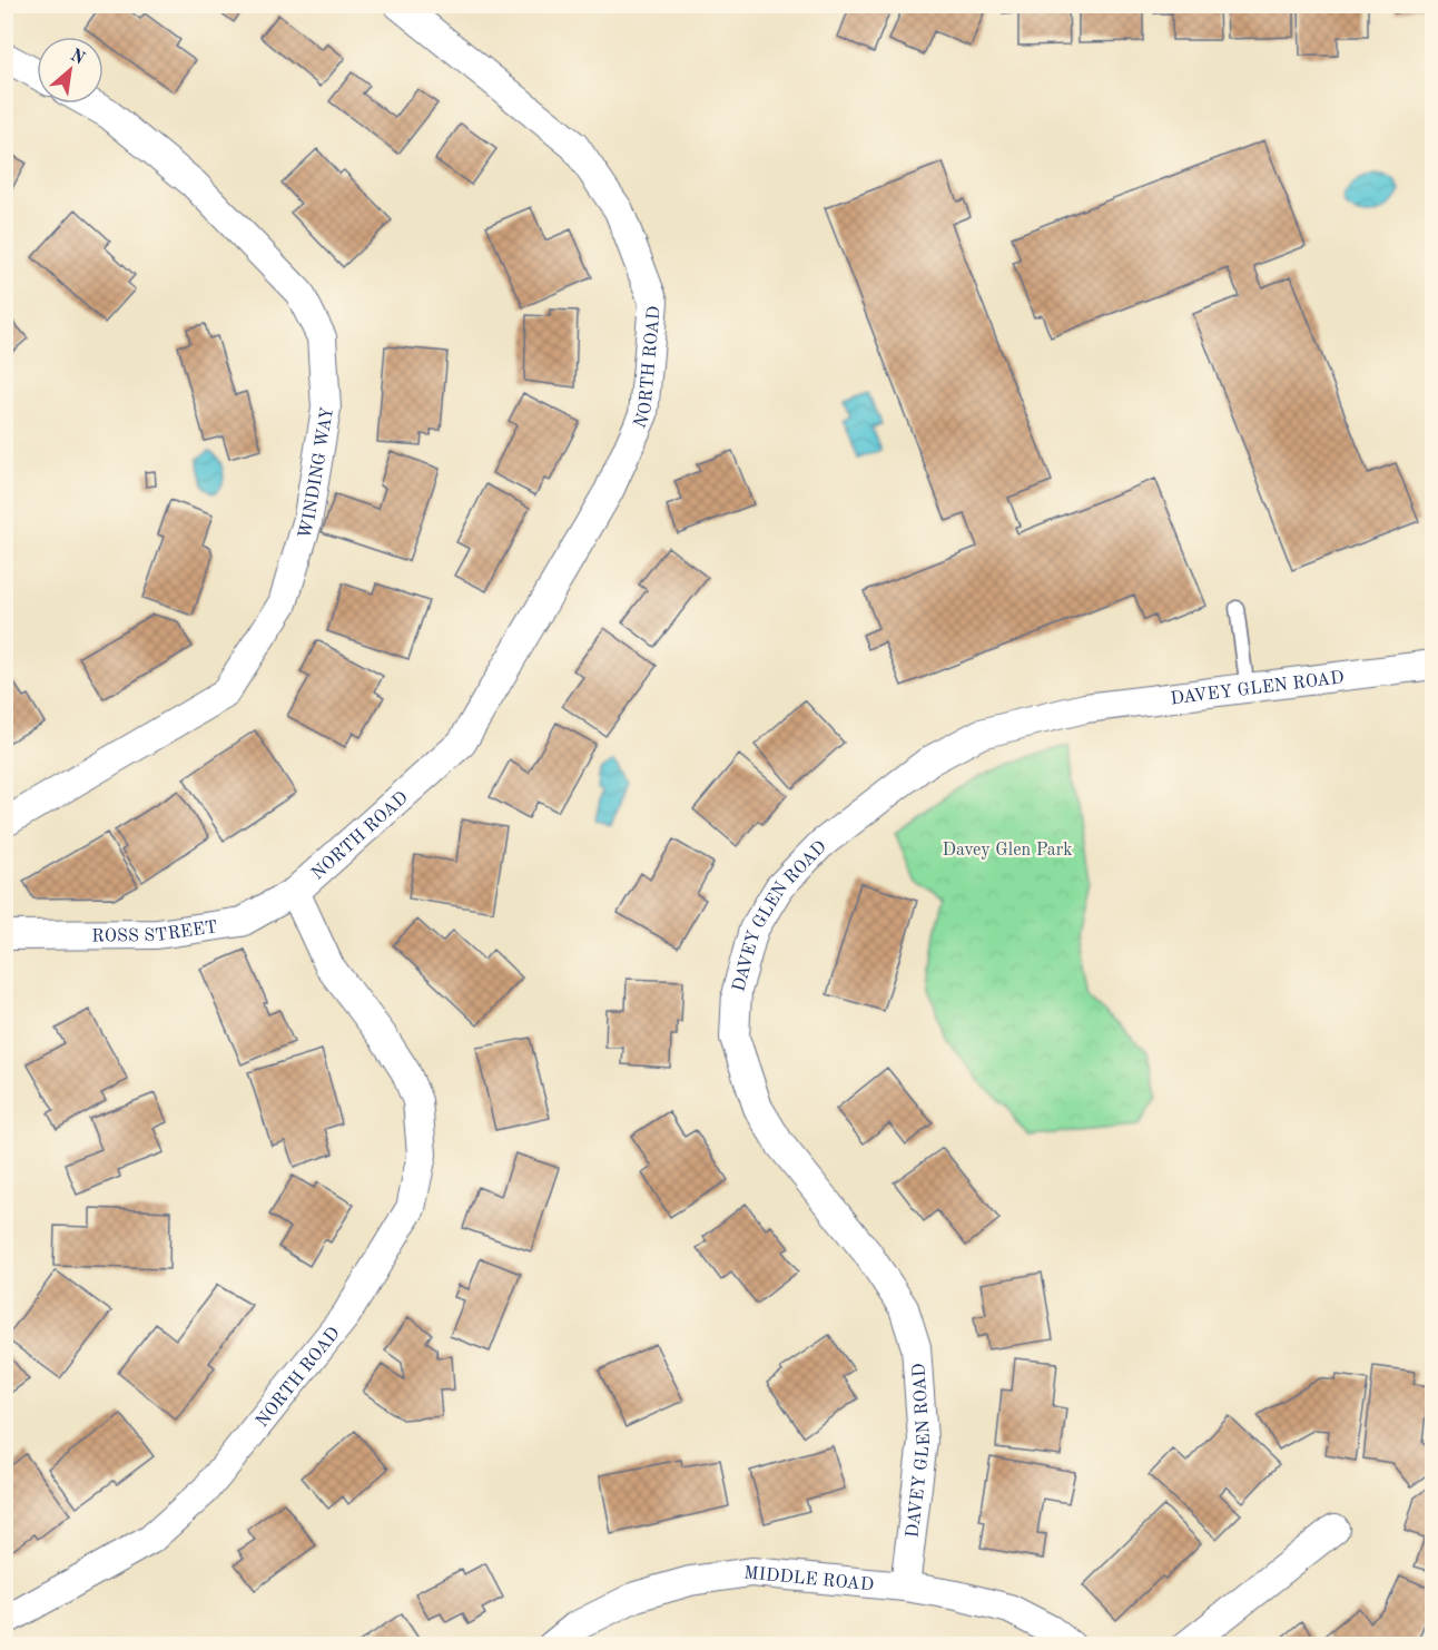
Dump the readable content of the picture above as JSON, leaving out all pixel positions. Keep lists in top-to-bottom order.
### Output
{
  "streets": {
    "street": [
      "NORTH ROAD",
      "WINDING WAY",
      "DAVEY GLEN ROAD",
      "ROSS STREET",
      "MIDDLE ROAD"
    ]
  },
  "crossings": [
    ["NORTH ROAD", "ROSS STREET"],
    ["DAVEY GLEN ROAD", "MIDDLE ROAD"]
  ],
  "parks": ["Davey Glen Park"],
  "north": "top right"
}
